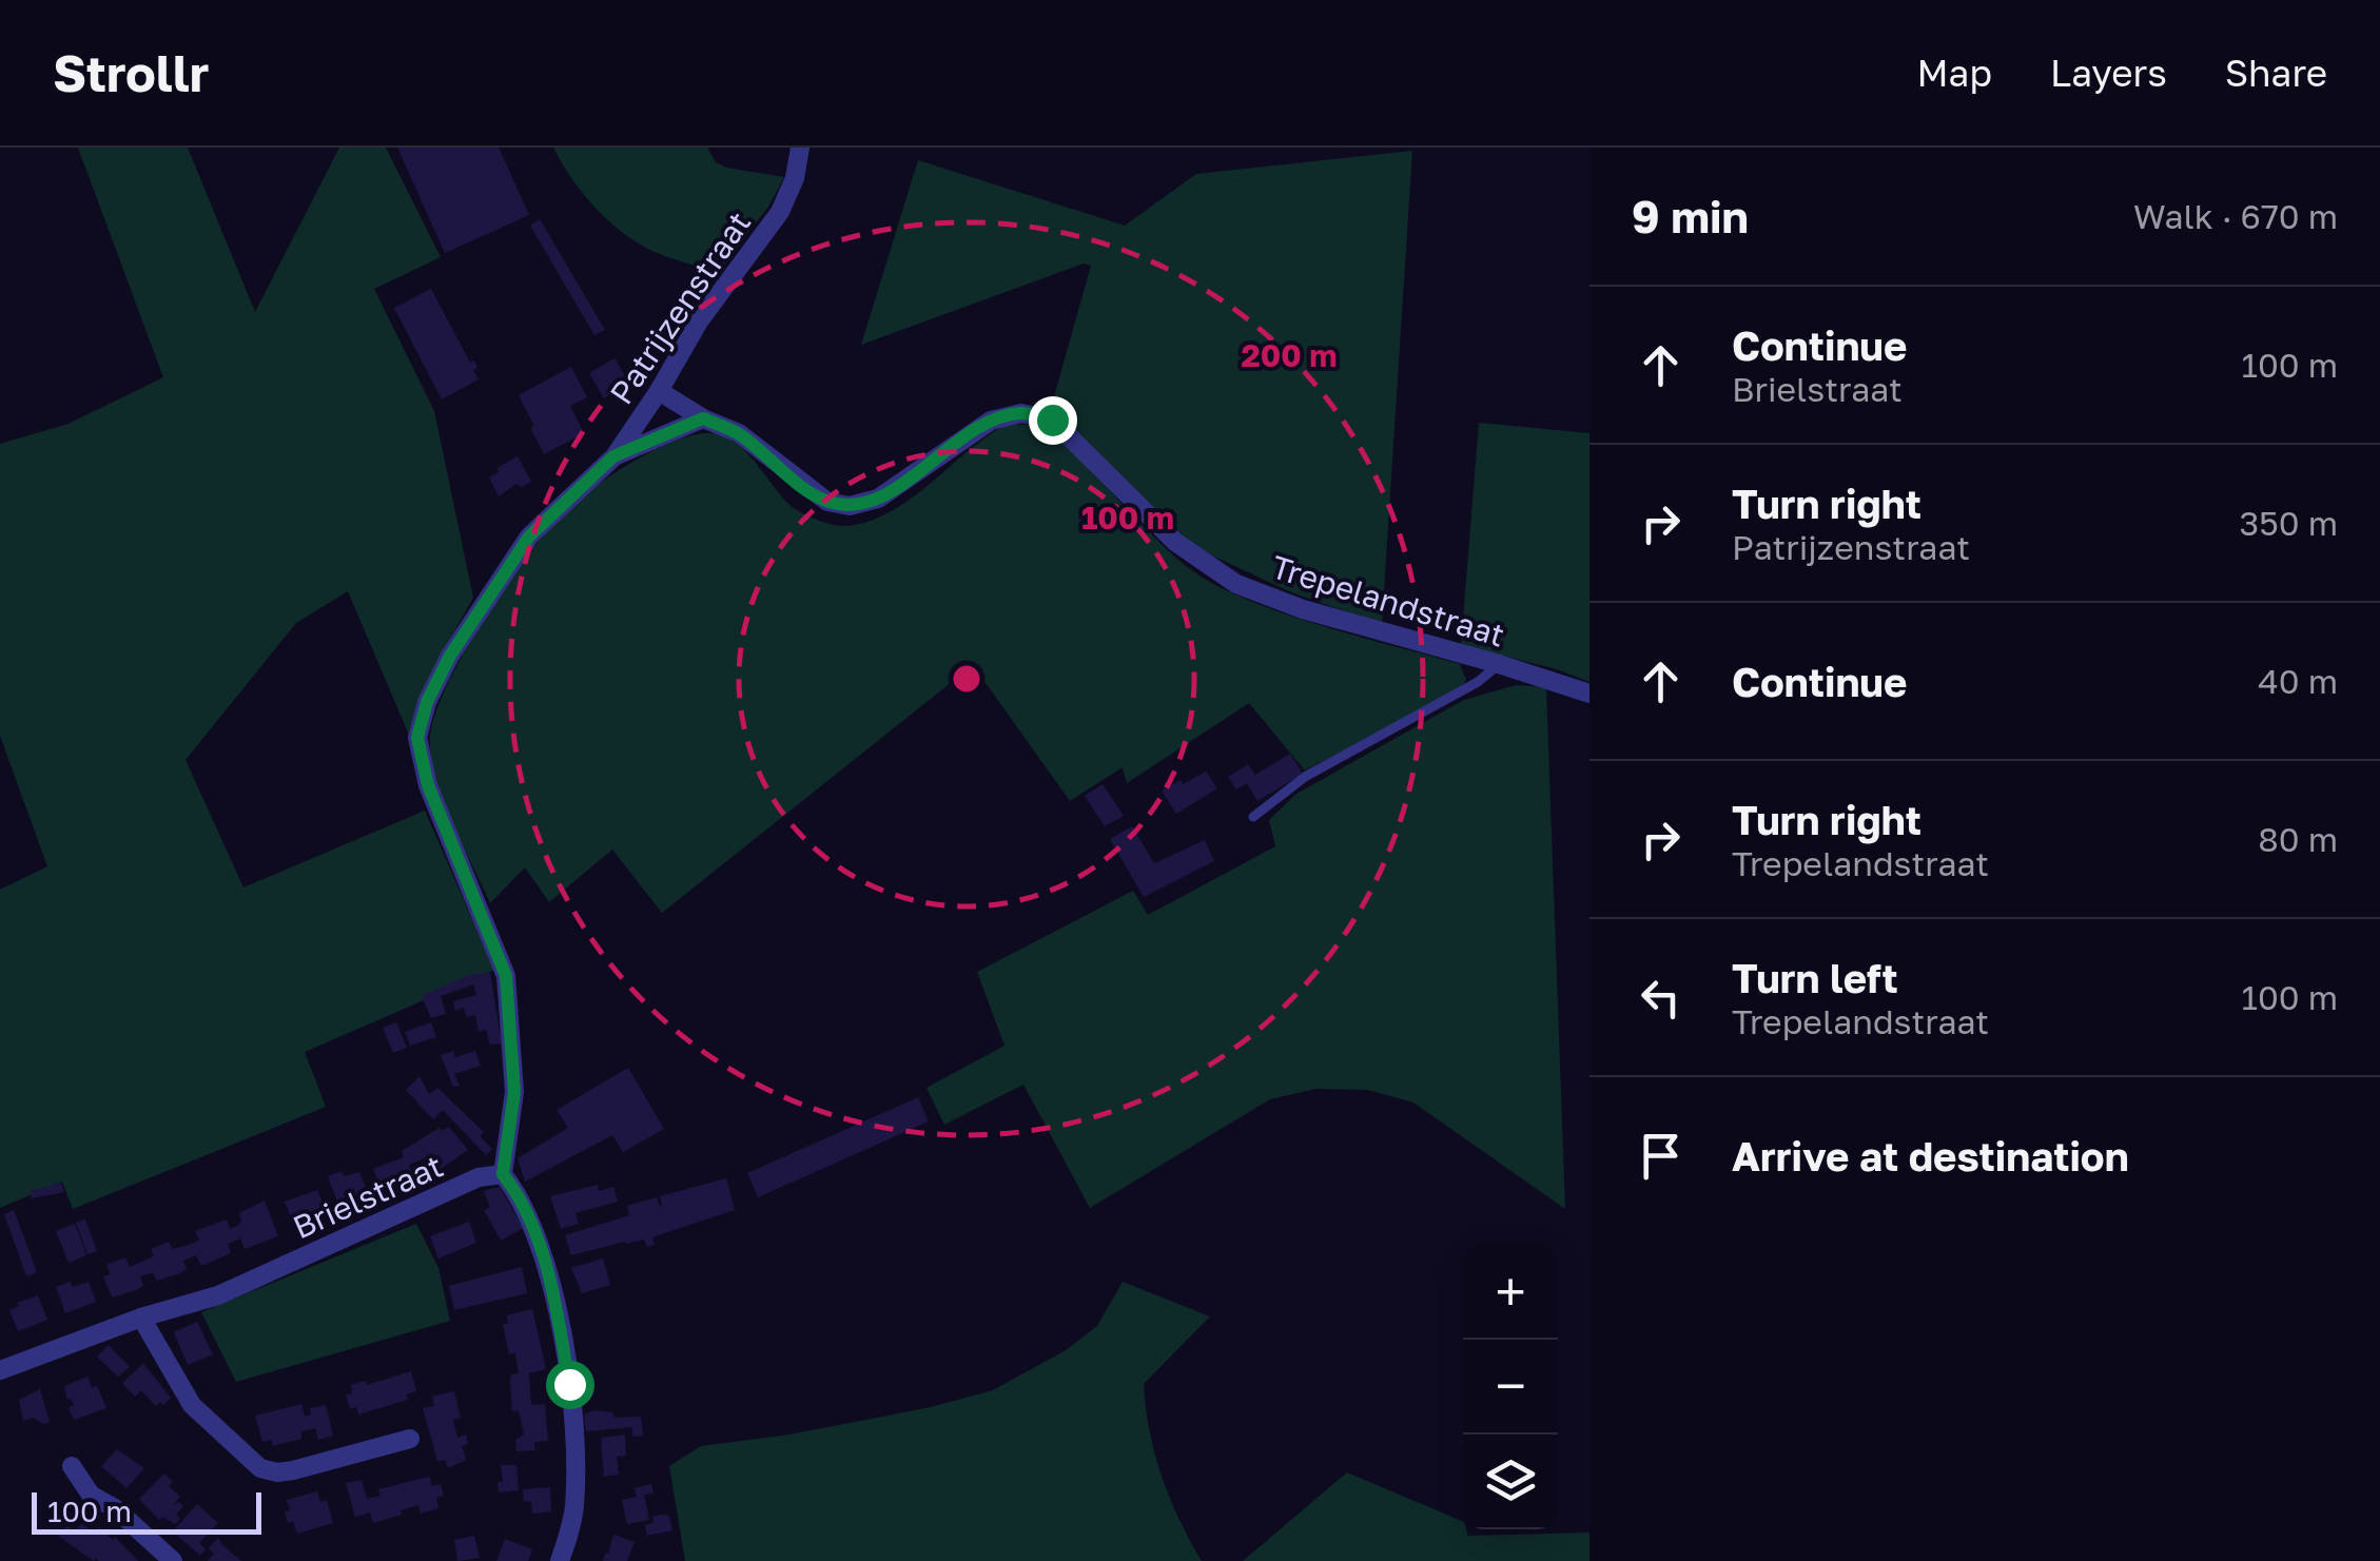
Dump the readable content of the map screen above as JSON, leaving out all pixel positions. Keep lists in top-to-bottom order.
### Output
{
  "streets": {
    "street": ["Patrijzenstraat", "Trepelandstraat", "Brielstraat"]
  },
  "crossings": [
    ["Patrijzenstraat", "Trepelandstraat"],
    ["Patrijzenstraat", "Brielstraat"]
  ],
  "scale_bar": "100 m",
  "page": {
    "header": "Strollr",
    "nav": ["Map", "Layers", "Share"],
    "heading": ["9 min", "Walk · 670 m"],
    "list": [
      ["Continue", "Brielstraat", "100 m"],
      ["Turn right", "Patrijzenstraat", "350 m"],
      ["Continue", "40 m"],
      ["Turn right", "Trepelandstraat", "80 m"],
      ["Turn left", "Trepelandstraat", "100 m"],
      "Arrive at destination"
    ],
    "map_buttons": ["+", "−"],
    "scale": "100 m"
  },
  "rings": ["200 m", "100 m"]
}
